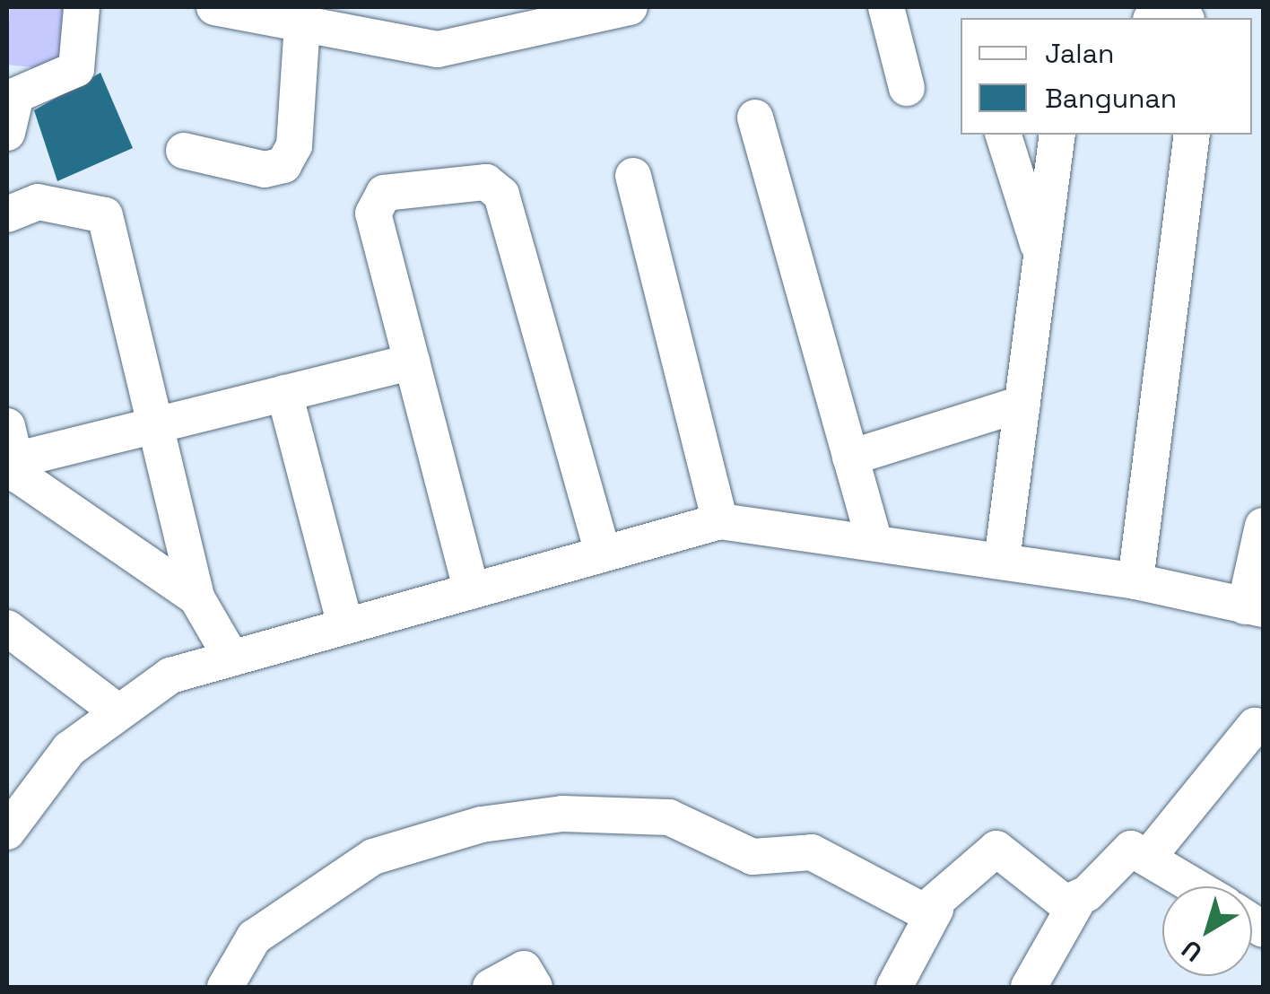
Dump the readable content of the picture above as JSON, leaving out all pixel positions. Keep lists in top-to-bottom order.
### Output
{
  "legend": ["Jalan", "Bangunan"],
  "north": "bottom left"
}
